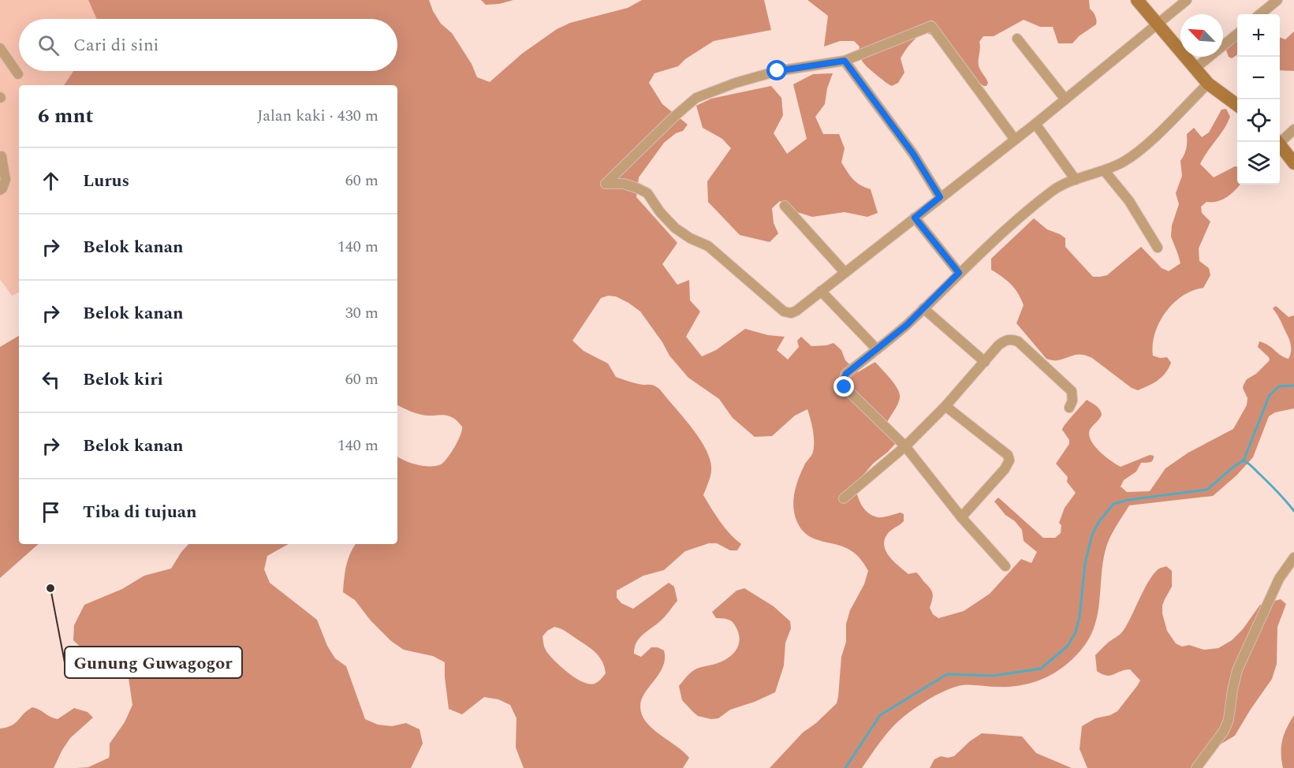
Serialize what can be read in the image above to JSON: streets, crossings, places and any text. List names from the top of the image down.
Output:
{
  "places": ["Gunung Guwagogor"],
  "north": "top left",
  "page": {
    "map_buttons": ["+", "−"],
    "search": "Cari di sini",
    "heading": ["6 mnt", "Jalan kaki · 430 m"],
    "list": [
      ["Lurus", "60 m"],
      ["Belok kanan", "140 m"],
      ["Belok kanan", "30 m"],
      ["Belok kiri", "60 m"],
      ["Belok kanan", "140 m"],
      "Tiba di tujuan"
    ]
  }
}
